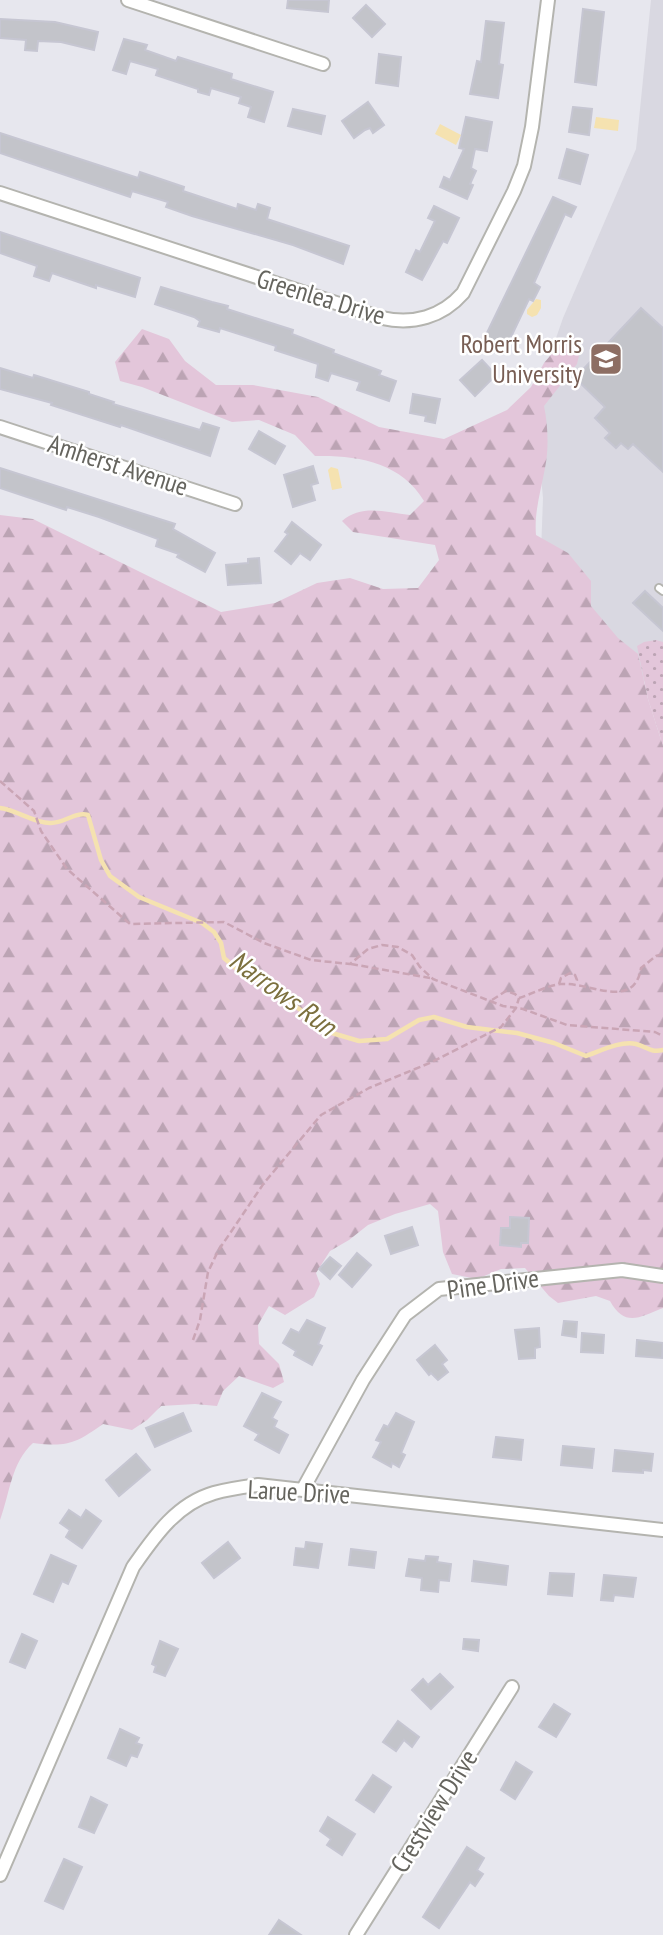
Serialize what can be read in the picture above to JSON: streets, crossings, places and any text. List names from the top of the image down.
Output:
{
  "streets": {
    "street": [
      "Greenlea Drive",
      "Amherst Avenue",
      "Pine Drive",
      "Larue Drive",
      "Crestview Drive"
    ]
  },
  "crossings": [
    ["Pine Drive", "Larue Drive"]
  ],
  "water": ["Narrows Run"],
  "places": {
    "school or university": ["Robert Morris University"]
  }
}
